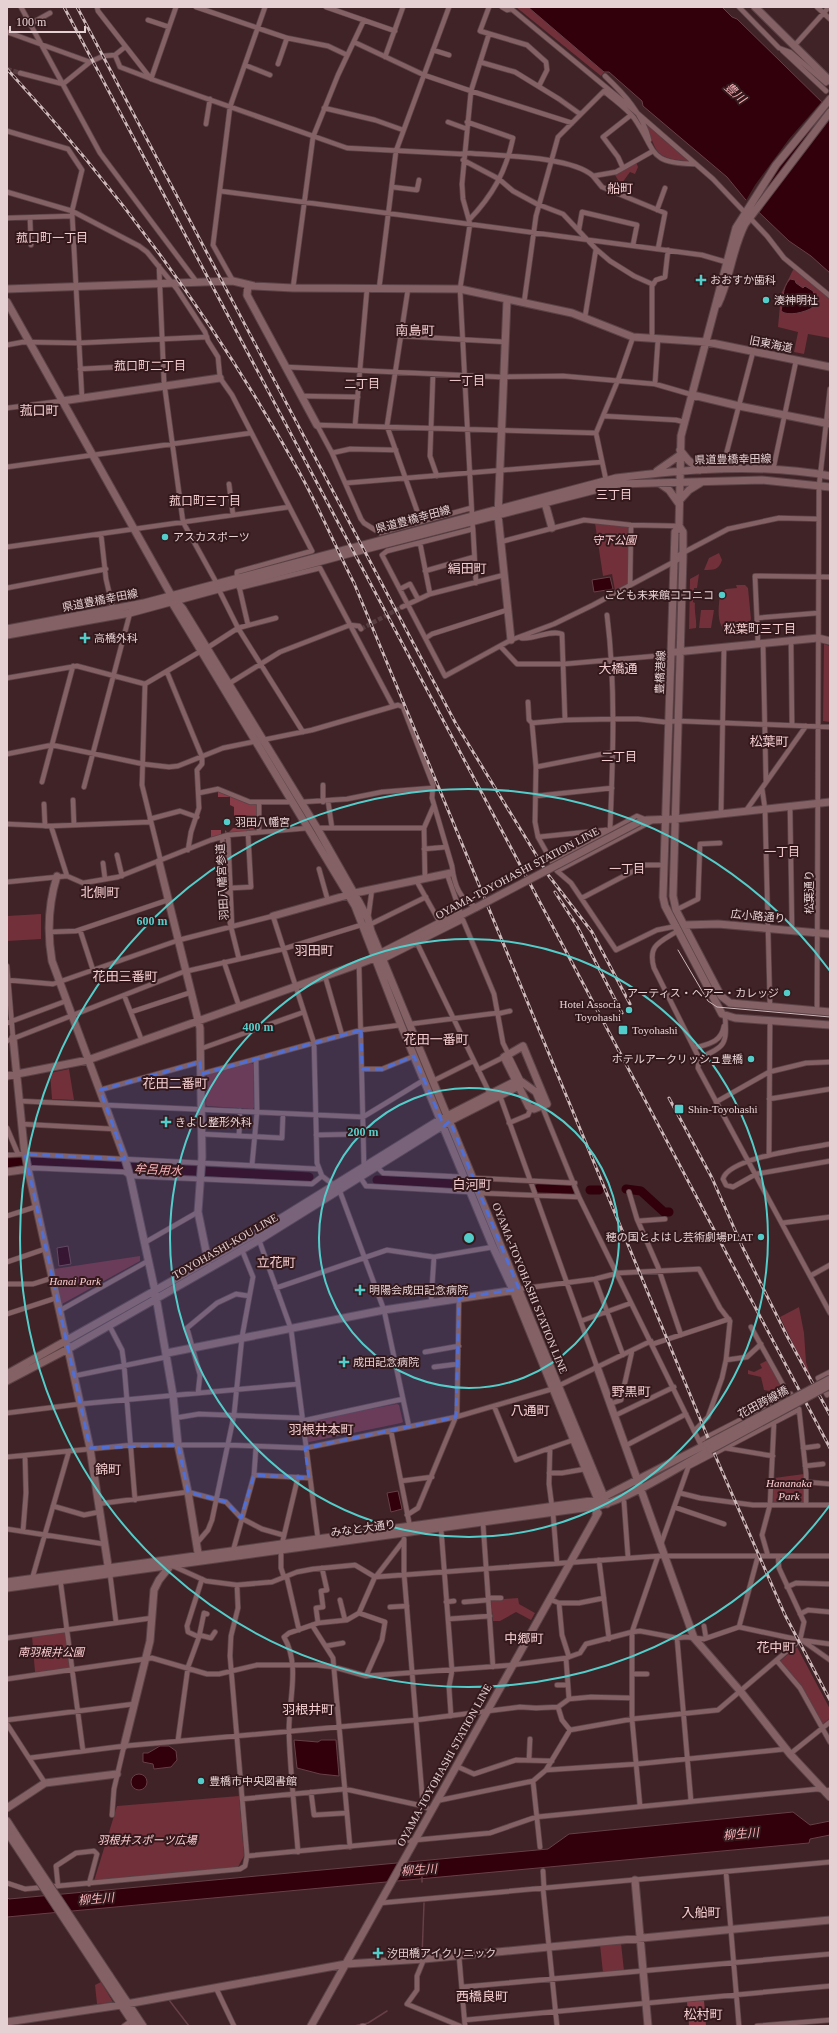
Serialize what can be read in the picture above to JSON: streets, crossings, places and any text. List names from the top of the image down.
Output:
{
  "streets": {
    "street": [
      "旧東海道",
      "県道豊橋幸田線",
      "豊橋港線",
      "OYAMA-TOYOHASHI STATION LINE",
      "羽田八幡宮参道",
      "松葉通り",
      "広小路通り",
      "TOYOHASHI-KOU LINE",
      "花田跨線橋",
      "みなと大通り"
    ]
  },
  "crossings": [
    ["旧東海道", "豊橋港線"],
    ["県道豊橋幸田線", "豊橋港線"],
    ["県道豊橋幸田線", "松葉通り"],
    ["豊橋港線", "OYAMA-TOYOHASHI STATION LINE"],
    ["OYAMA-TOYOHASHI STATION LINE", "松葉通り"],
    ["OYAMA-TOYOHASHI STATION LINE", "TOYOHASHI-KOU LINE"],
    ["OYAMA-TOYOHASHI STATION LINE", "みなと大通り"],
    ["松葉通り", "広小路通り"],
    ["花田跨線橋", "みなと大通り"]
  ],
  "districts": [
    "船町",
    "菰口町一丁目",
    "南島町",
    "菰口町二丁目",
    "一丁目",
    "二丁目",
    "菰口町",
    "三丁目",
    "菰口町三丁目",
    "絹田町",
    "松葉町三丁目",
    "大橋通",
    "松葉町",
    "二丁目",
    "一丁目",
    "一丁目",
    "北側町",
    "羽田町",
    "花田三番町",
    "花田一番町",
    "花田二番町",
    "白河町",
    "立花町",
    "野黒町",
    "八通町",
    "羽根井本町",
    "錦町",
    "中郷町",
    "花中町",
    "羽根井町",
    "入船町",
    "西橋良町",
    "松村町"
  ],
  "water": ["豊川", "牟呂用水", "柳生川"],
  "parks": [
    "守下公園",
    "Hanai Park",
    "Hananaka Park",
    "南羽根井公園",
    "羽根井スポーツ広場"
  ],
  "places": {
    "health": [
      "おおすか歯科",
      "高橋外科",
      "きよし整形外科",
      "明陽会成田記念病院",
      "成田記念病院",
      "汐田橋アイクリニック"
    ],
    "other": [
      "湊神明社",
      "アスカスポーツ",
      "こども未来館ココニコ",
      "羽田八幡宮",
      "アーティス・ヘアー・カレッジ",
      "Hotel Associa Toyohashi",
      "ホテルアークリッシュ豊橋",
      "穂の国とよはし芸術劇場PLAT",
      "豊橋市中央図書館"
    ],
    "transit": ["Toyohashi", "Shin-Toyohashi"]
  },
  "scale_bar": "100 m",
  "rings": ["600 m", "400 m", "200 m"]
}
